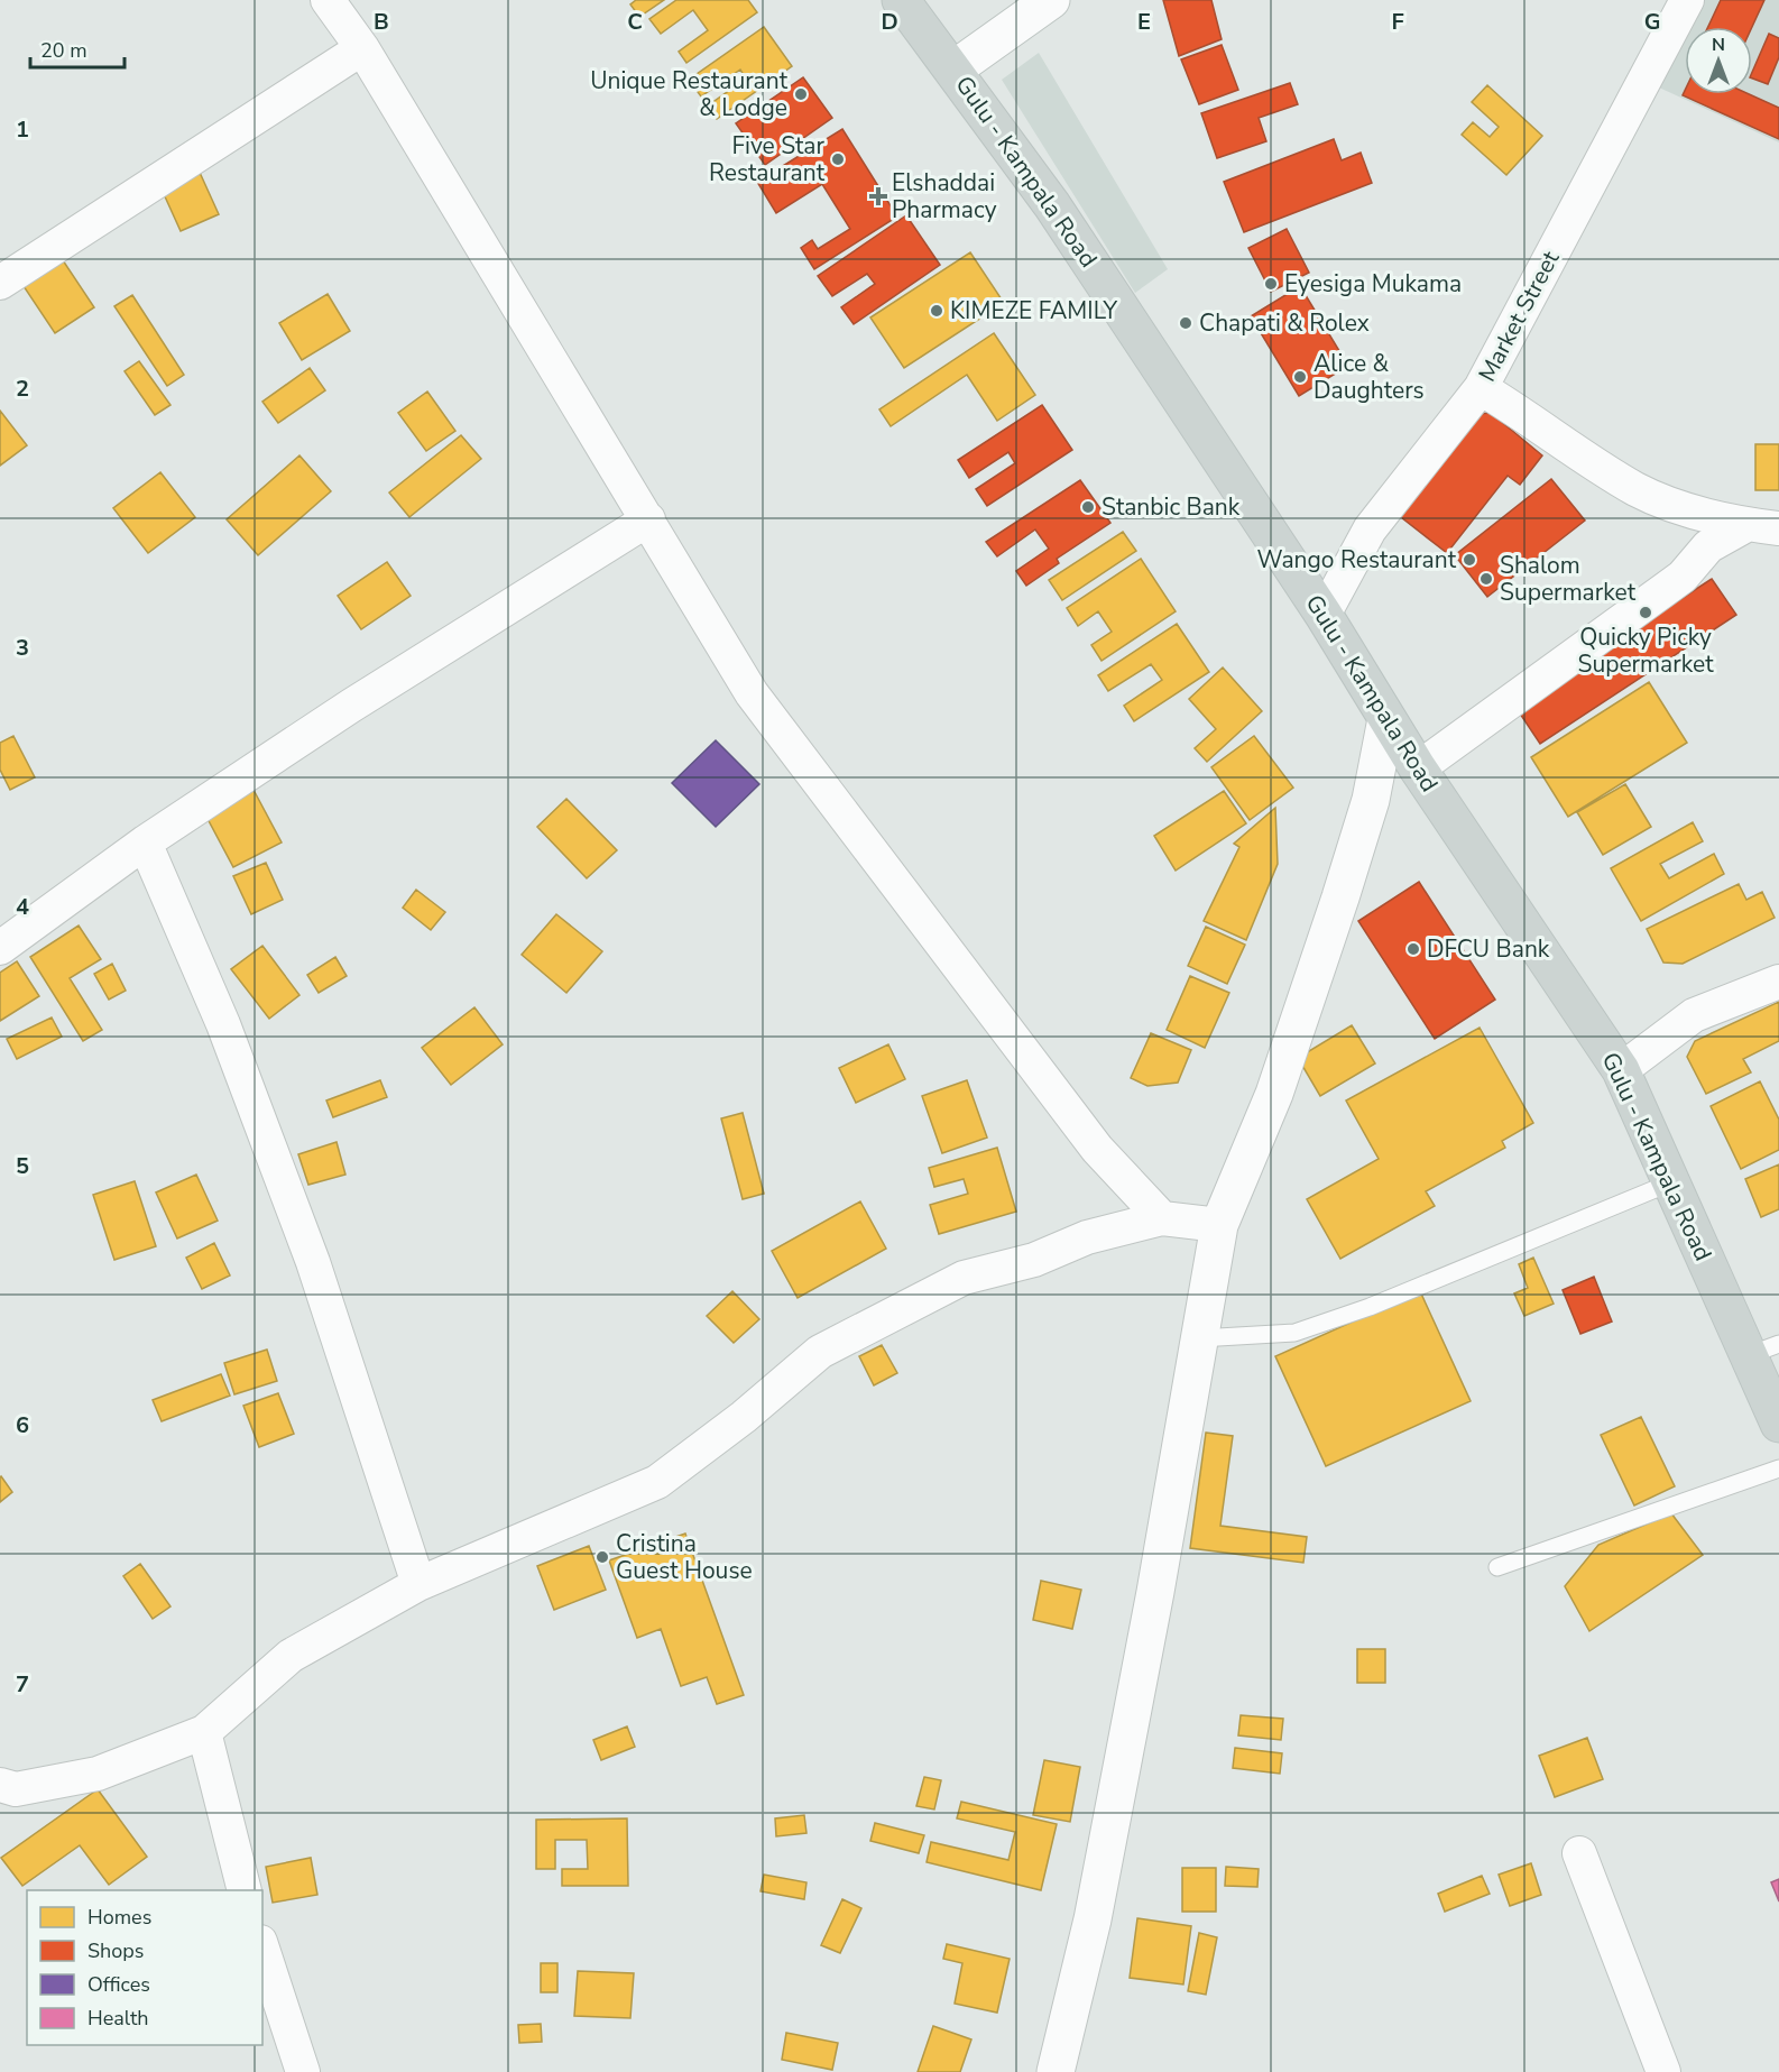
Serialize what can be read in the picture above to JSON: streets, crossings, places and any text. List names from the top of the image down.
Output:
{
  "streets": {
    "main road": ["Gulu - Kampala Road"],
    "street": ["Market Street"]
  },
  "crossings": [
    ["Gulu - Kampala Road", "Market Street"]
  ],
  "places": {
    "other": [
      "Unique Restaurant & Lodge",
      "Five Star Restaurant",
      "Eyesiga Mukama",
      "KIMEZE FAMILY",
      "Chapati & Rolex",
      "Alice & Daughters",
      "Stanbic Bank",
      "Wango Restaurant",
      "Shalom Supermarket",
      "Quicky Picky Supermarket",
      "DFCU Bank",
      "Cristina Guest House"
    ],
    "health": ["Elshaddai Pharmacy"]
  },
  "legend": [
    "Homes",
    "Shops",
    "Offices",
    "Health"
  ],
  "scale_bar": "20 m",
  "north": "top",
  "grid": {
    "columns": [
      "B",
      "C",
      "D",
      "E",
      "F",
      "G"
    ],
    "rows": [
      "1",
      "2",
      "3",
      "4",
      "5",
      "6",
      "7"
    ]
  }
}
